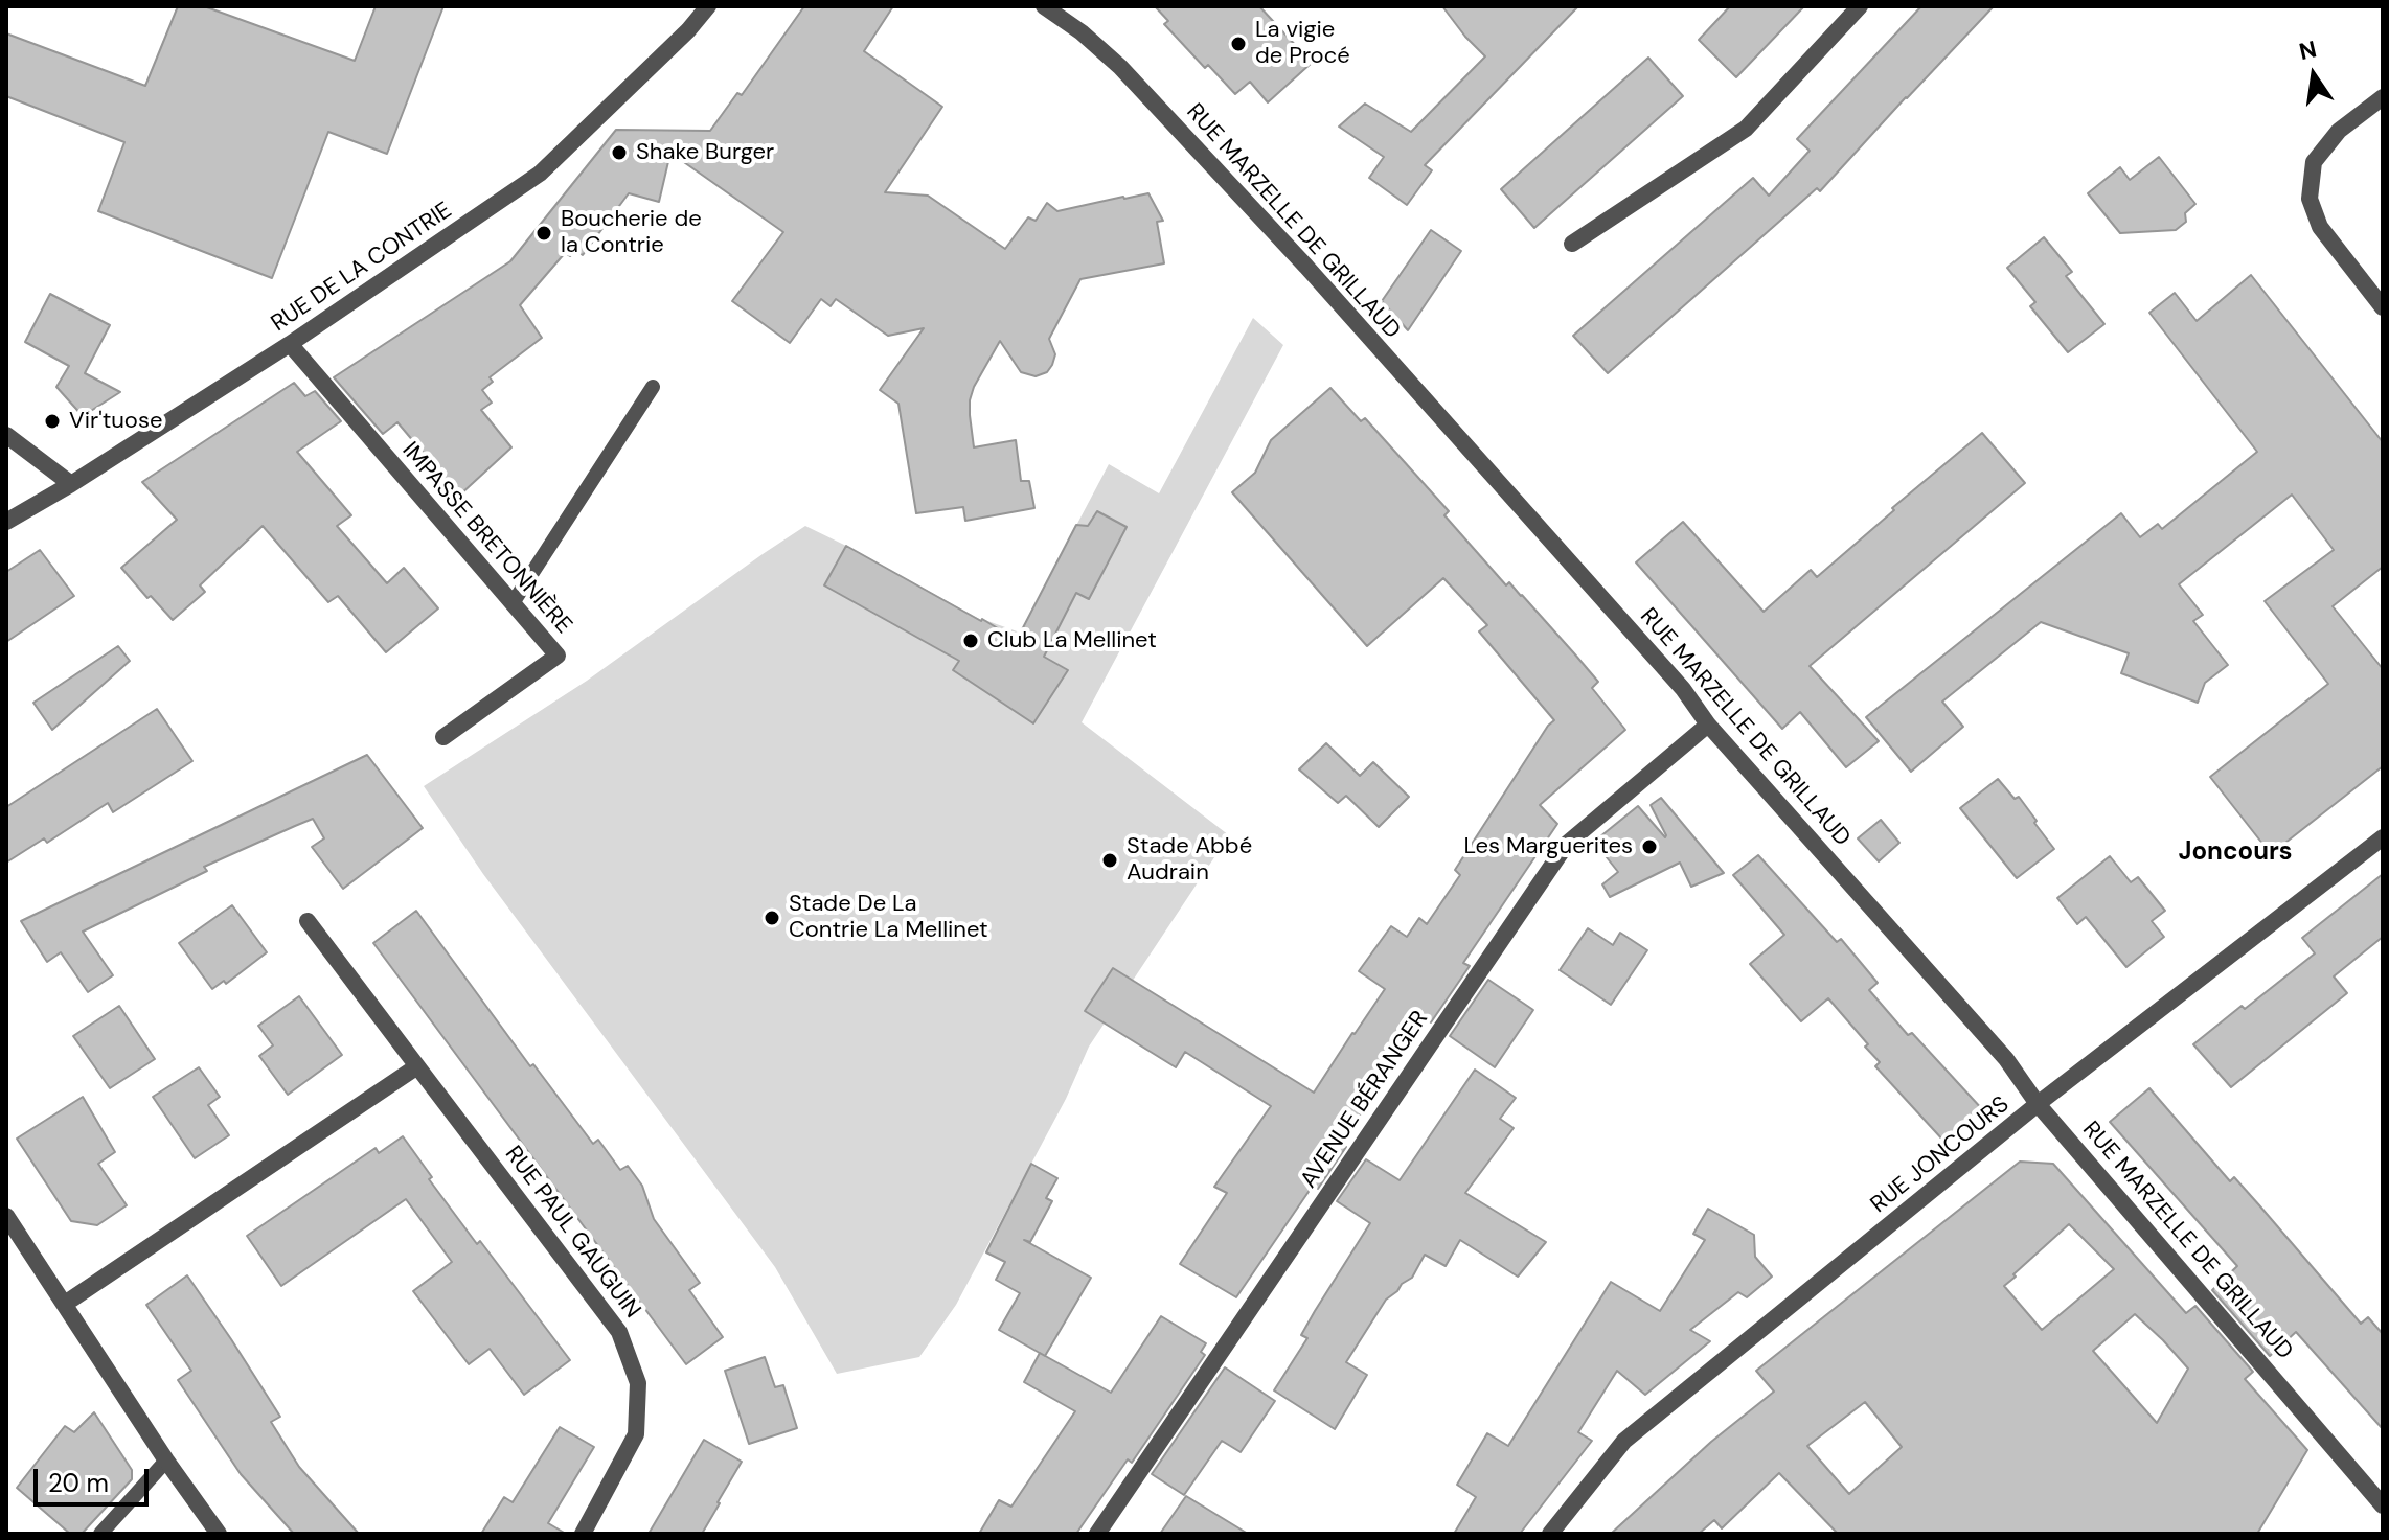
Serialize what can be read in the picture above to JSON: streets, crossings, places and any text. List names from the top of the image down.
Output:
{
  "streets": {
    "street": [
      "RUE MARZELLE DE GRILLAUD",
      "RUE DE LA CONTRIE",
      "IMPASSE BRETONNIÈRE",
      "AVENUE BÉRANGER",
      "RUE JONCOURS",
      "RUE PAUL GAUGUIN"
    ]
  },
  "crossings": [
    ["RUE MARZELLE DE GRILLAUD", "AVENUE BÉRANGER"],
    ["RUE MARZELLE DE GRILLAUD", "RUE JONCOURS"],
    ["RUE DE LA CONTRIE", "IMPASSE BRETONNIÈRE"]
  ],
  "districts": ["Joncours"],
  "places": [
    "La vigie de Procé",
    "Shake Burger",
    "Boucherie de la Contrie",
    "Vir'tuose",
    "Club La Mellinet",
    "Les Marguerites",
    "Stade Abbé Audrain",
    "Stade De La Contrie La Mellinet"
  ],
  "scale_bar": "20 m",
  "north": "top"
}
